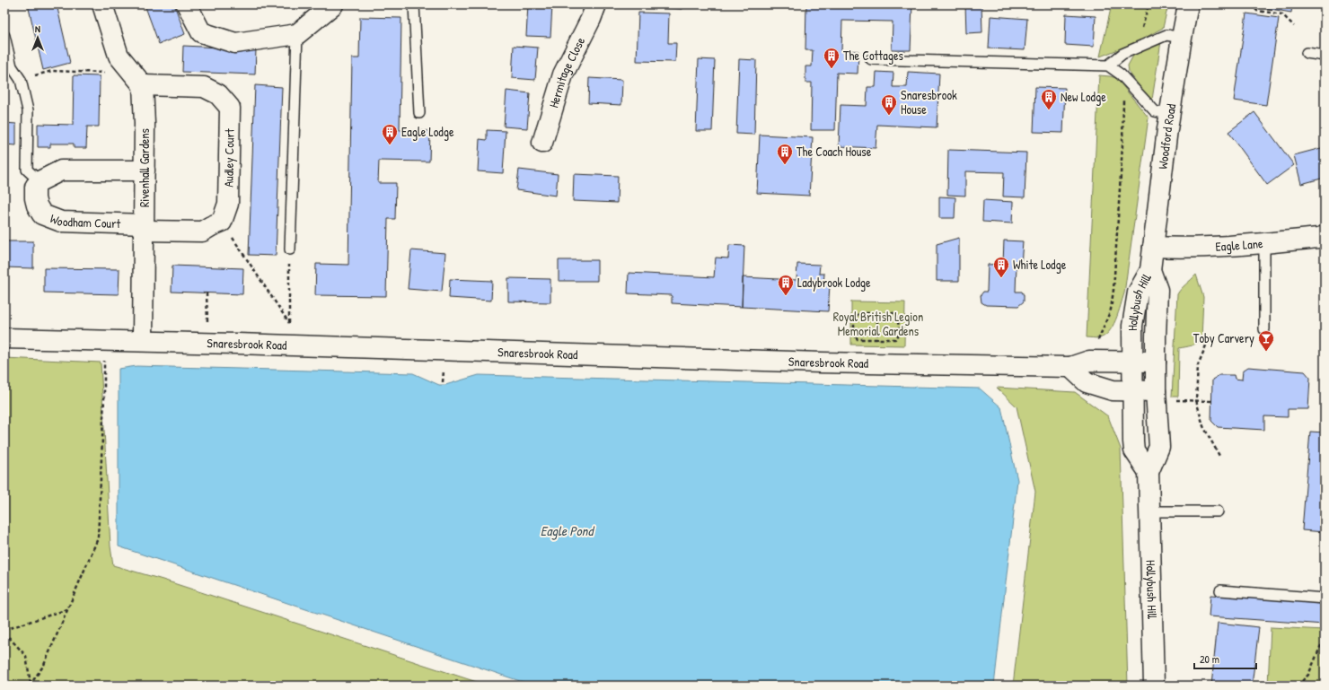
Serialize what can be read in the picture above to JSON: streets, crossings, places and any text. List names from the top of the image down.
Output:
{
  "streets": {
    "street": [
      "Hermitage Close",
      "Woodford Road",
      "Audley Court",
      "Rivenhall Gardens",
      "Woodham Court",
      "Eagle Lane",
      "Hollybush Hill",
      "Snaresbrook Road"
    ]
  },
  "crossings": [
    ["Woodford Road", "Eagle Lane"],
    ["Woodford Road", "Hollybush Hill"],
    ["Audley Court", "Rivenhall Gardens"],
    ["Rivenhall Gardens", "Woodham Court"],
    ["Rivenhall Gardens", "Snaresbrook Road"],
    ["Hollybush Hill", "Snaresbrook Road"]
  ],
  "water": ["Eagle Pond"],
  "parks": ["Royal British Legion Memorial Gardens"],
  "places": {
    "building": [
      "The Cottages",
      "New Lodge",
      "Snaresbrook House",
      "Eagle Lodge",
      "The Coach House",
      "White Lodge",
      "Ladybrook Lodge"
    ],
    "bar": ["Toby Carvery"]
  },
  "scale_bar": "20 m",
  "north": "top"
}
